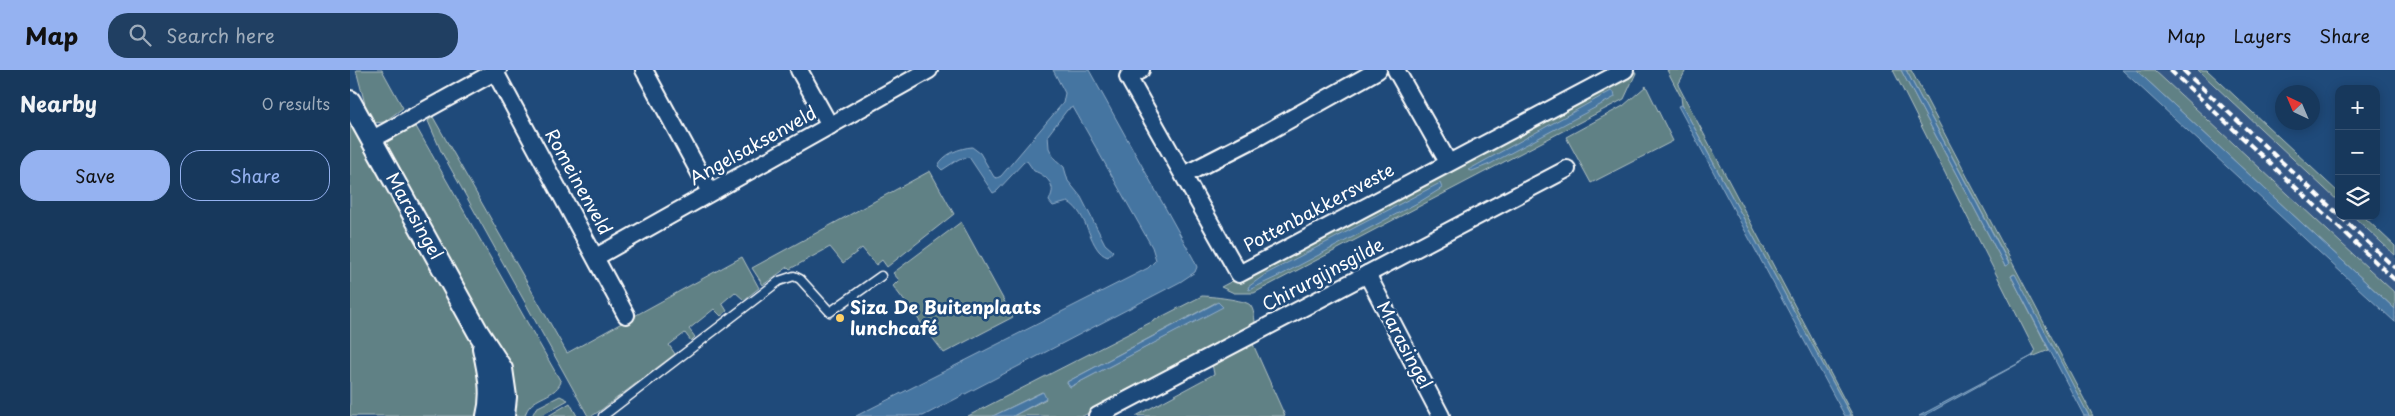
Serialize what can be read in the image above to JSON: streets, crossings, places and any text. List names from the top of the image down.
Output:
{
  "streets": {
    "street": [
      "Angelsaksenveld",
      "Romeinenveld",
      "Pottenbakkersveste",
      "Marasingel",
      "Chirurgijnsgilde"
    ]
  },
  "crossings": [
    ["Angelsaksenveld", "Romeinenveld"],
    ["Marasingel", "Chirurgijnsgilde"]
  ],
  "places": ["Siza De Buitenplaats lunchcafé"],
  "north": "top left",
  "page": {
    "header": "Map",
    "search": "Search here",
    "nav": ["Map", "Layers", "Share"],
    "heading": ["Nearby", "0 results"],
    "map_buttons": ["+", "−"],
    "buttons": ["Save", "Share"]
  }
}
